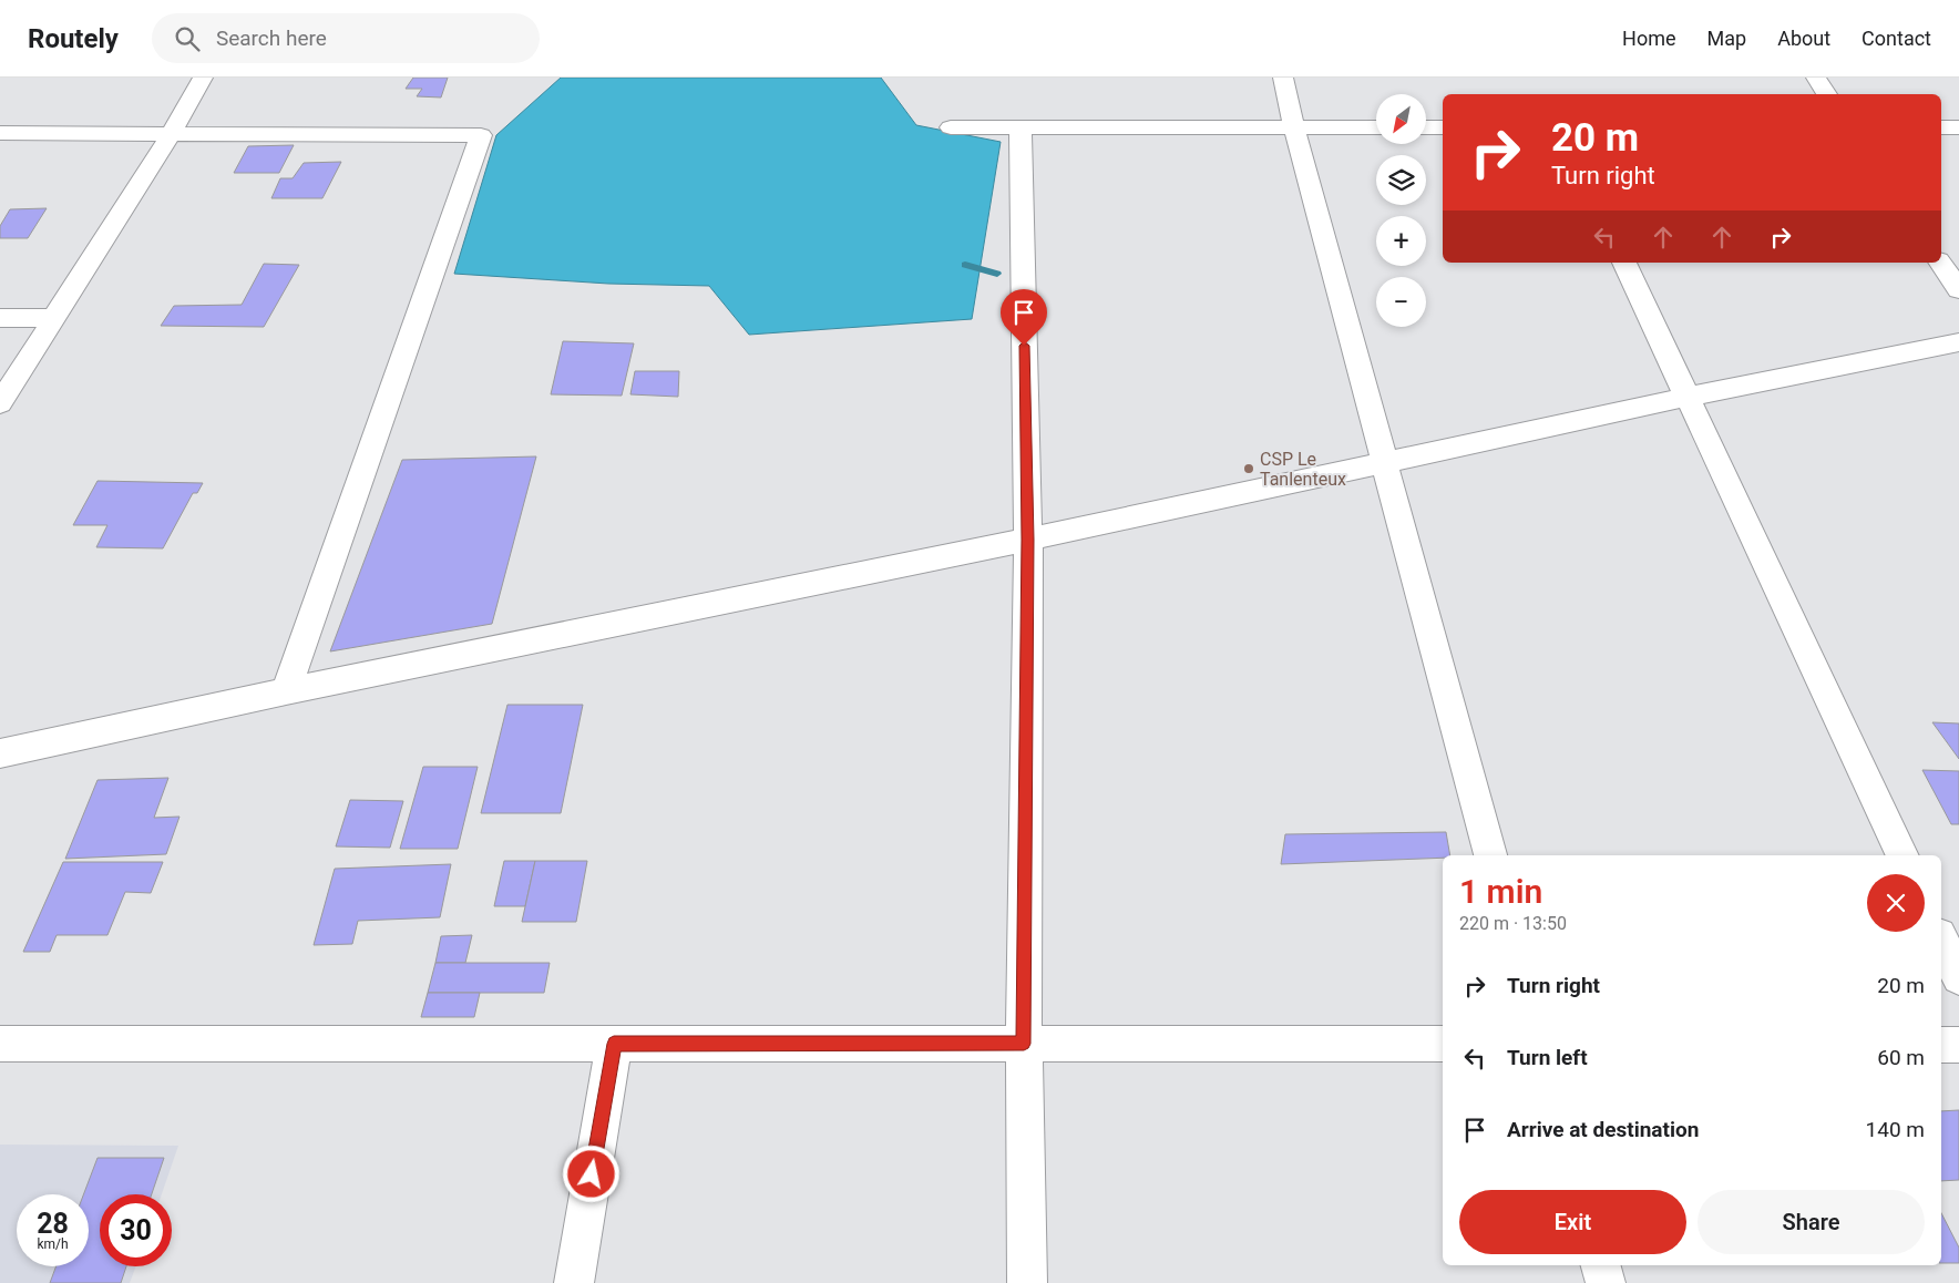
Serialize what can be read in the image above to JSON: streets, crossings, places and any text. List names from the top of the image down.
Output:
{
  "places": ["CSP Le Tanlenteux"],
  "north": "bottom left",
  "page": {
    "header": "Routely",
    "search": "Search here",
    "nav": [
      "Home",
      "Map",
      "About",
      "Contact"
    ],
    "map_buttons": ["+", "−"],
    "turn": ["20 m", "Turn right"],
    "heading": ["1 min", "220 m · 13:50"],
    "list": [
      {
        "name": "Turn right",
        "value": "20 m"
      },
      {
        "name": "Turn left",
        "value": "60 m"
      },
      {
        "name": "Arrive at destination",
        "value": "140 m"
      }
    ],
    "buttons": ["Exit", "Share"],
    "speed": "28 km/h",
    "limit": "30"
  }
}
